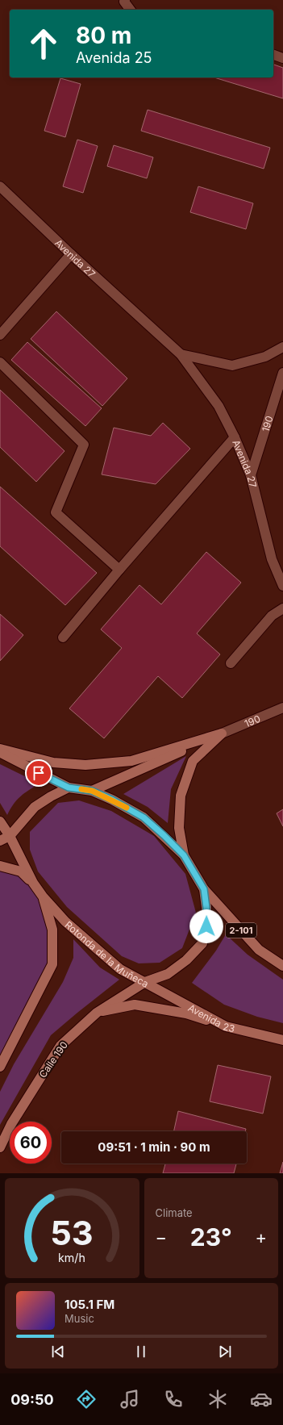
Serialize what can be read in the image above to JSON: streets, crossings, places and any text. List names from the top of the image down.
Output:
{
  "streets": {
    "main road": [
      "2-101",
      "Rotonda de la Muñeca",
      "Avenida 23",
      "Calle 190"
    ],
    "street": ["Avenida 27", "190"]
  },
  "crossings": [
    ["Avenida 27", "190"],
    ["2-101", "Rotonda de la Muñeca"],
    ["Rotonda de la Muñeca", "Avenida 23"],
    ["Rotonda de la Muñeca", "Calle 190"],
    ["Avenida 23", "Calle 190"]
  ],
  "page": {
    "turn": ["80 m", "Avenida 25"],
    "limit": "60",
    "trip": "09:51 · 1 min · 90 m",
    "tile": "Climate",
    "heat": ["−", "23°", "+"],
    "song": ["105.1 FM", "Music"],
    "tabs": "09:50",
    "gauge": ["53", "km/h"]
  }
}
